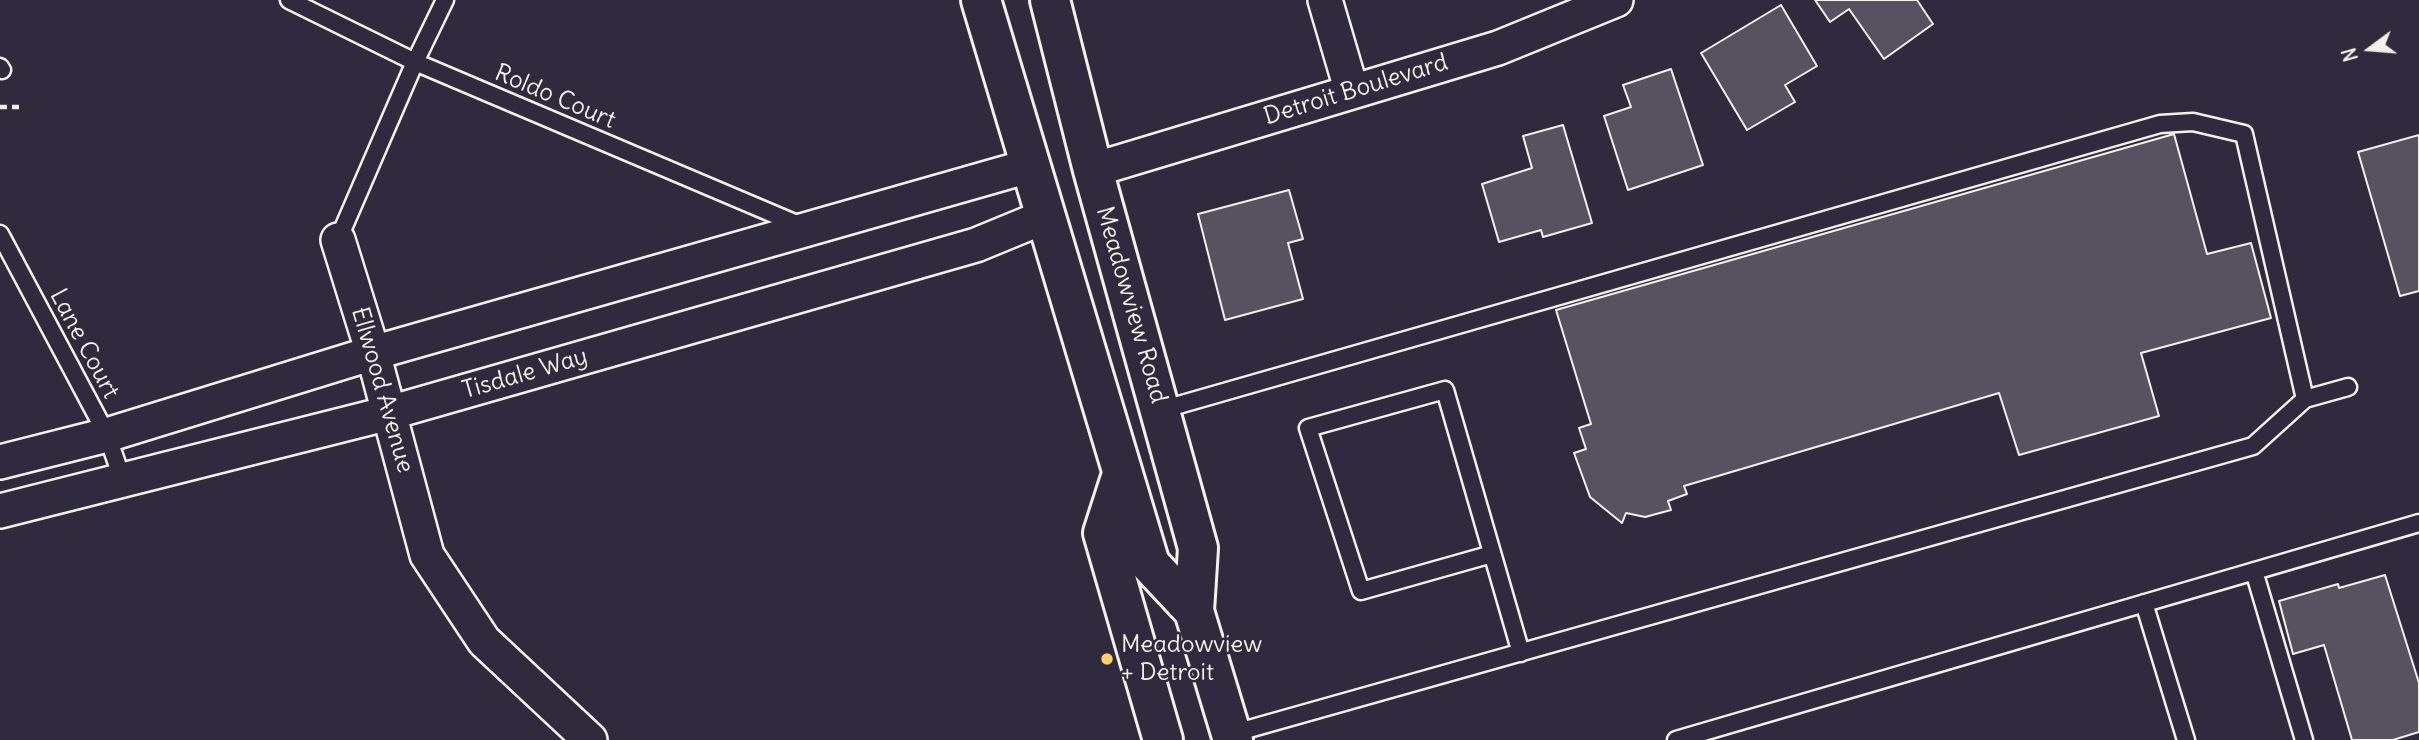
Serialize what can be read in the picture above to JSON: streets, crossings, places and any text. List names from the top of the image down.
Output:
{
  "streets": {
    "main road": ["Meadowview Road"],
    "street": ["Detroit Boulevard", "Tisdale Way", "Ellwood Avenue"],
    "lane": ["Roldo Court", "Lane Court"]
  },
  "crossings": [
    ["Detroit Boulevard", "Meadowview Road"],
    ["Roldo Court", "Ellwood Avenue"],
    ["Meadowview Road", "Tisdale Way"],
    ["Lane Court", "Tisdale Way"],
    ["Tisdale Way", "Ellwood Avenue"]
  ],
  "places": ["Meadowview + Detroit"],
  "north": "left"
}
